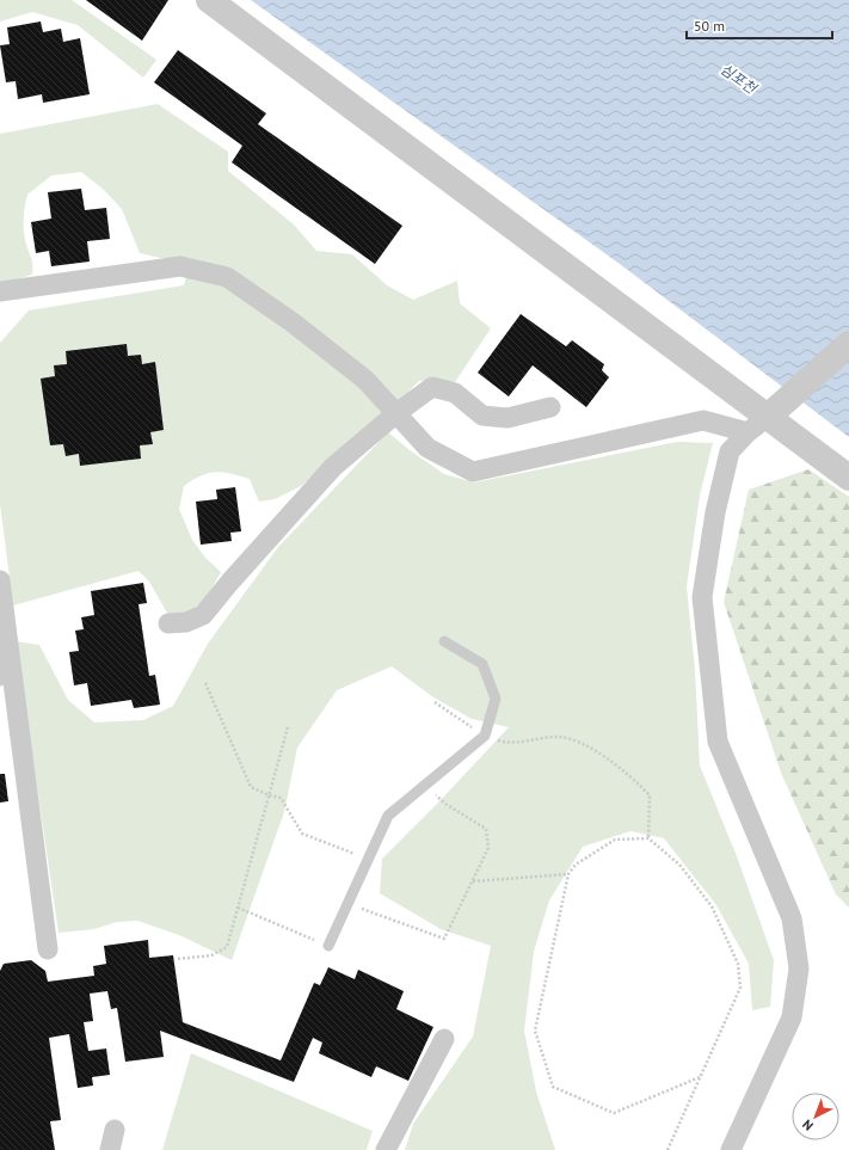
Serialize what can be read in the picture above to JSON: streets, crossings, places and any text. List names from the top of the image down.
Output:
{
  "water": ["심포천"],
  "scale_bar": "50 m",
  "north": "bottom left"
}
